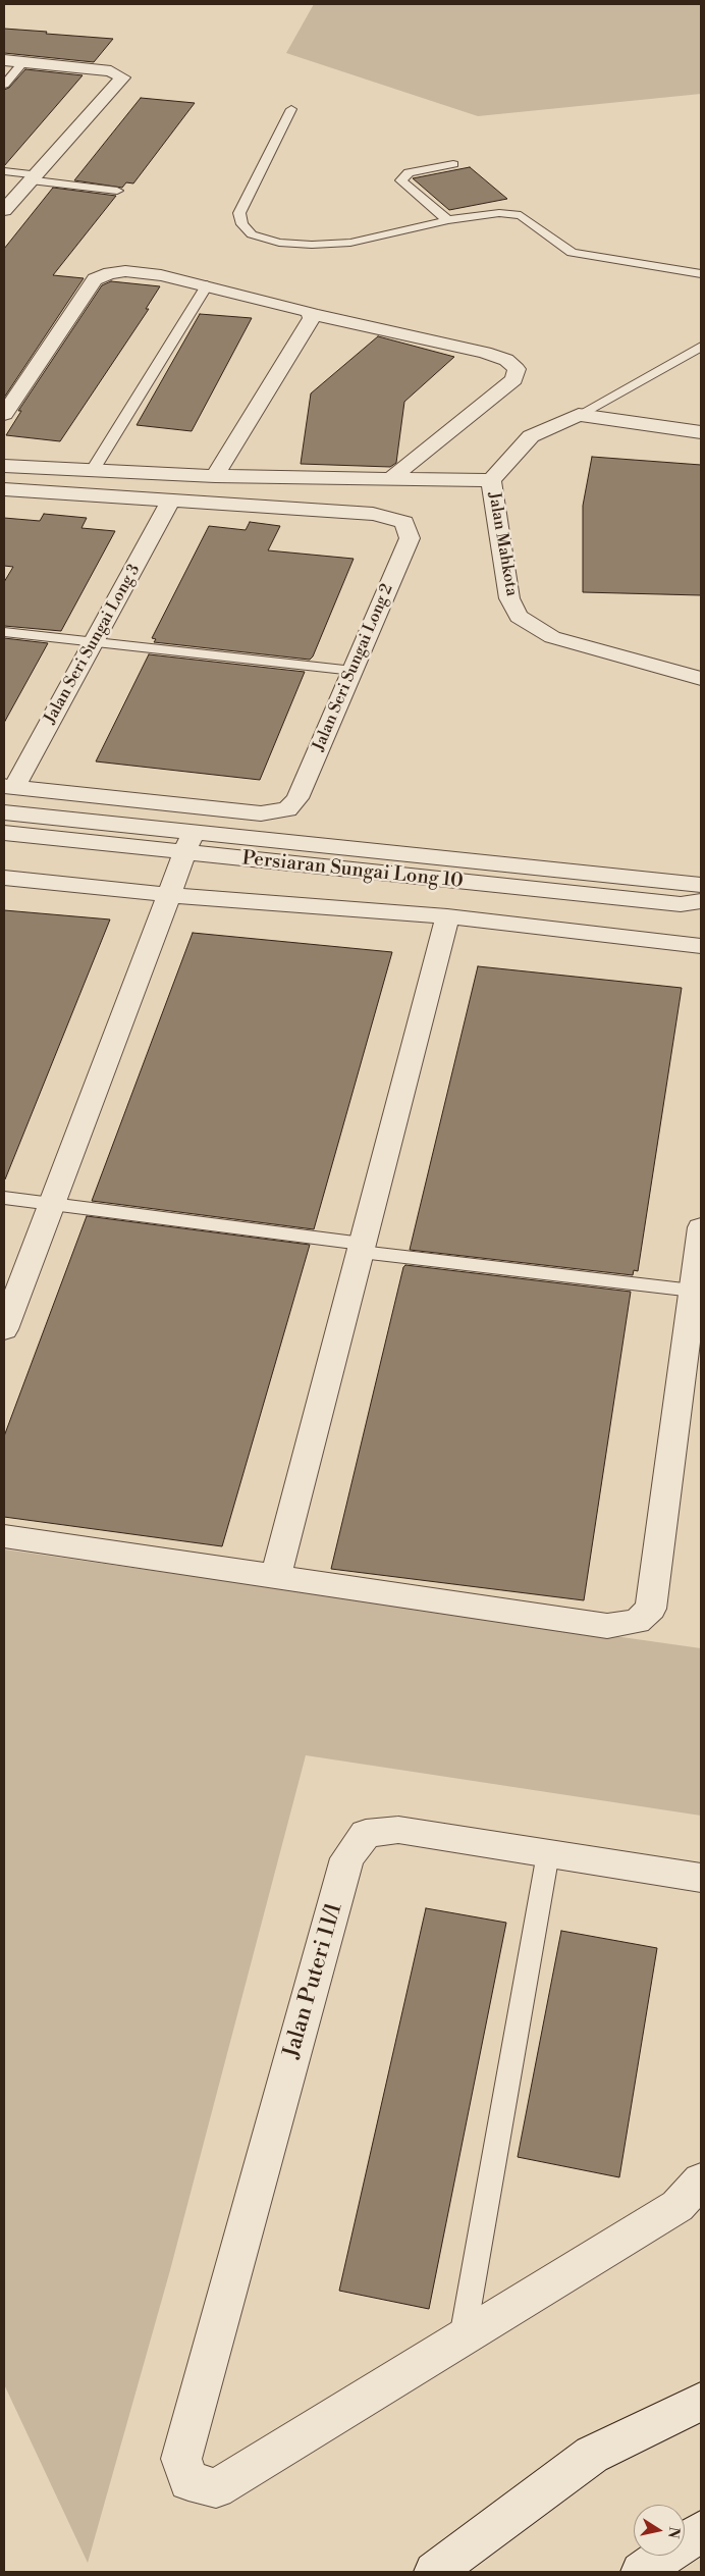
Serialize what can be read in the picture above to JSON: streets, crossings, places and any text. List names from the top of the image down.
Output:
{
  "streets": {
    "street": [
      "Jalan Mahkota",
      "Jalan Seri Sungai Long 3",
      "Jalan Seri Sungai Long 2",
      "Persiaran Sungai Long 10",
      "Jalan Puteri 11/1"
    ]
  },
  "crossings": [
    ["Jalan Seri Sungai Long 3", "Jalan Seri Sungai Long 2"]
  ],
  "north": "right"
}
